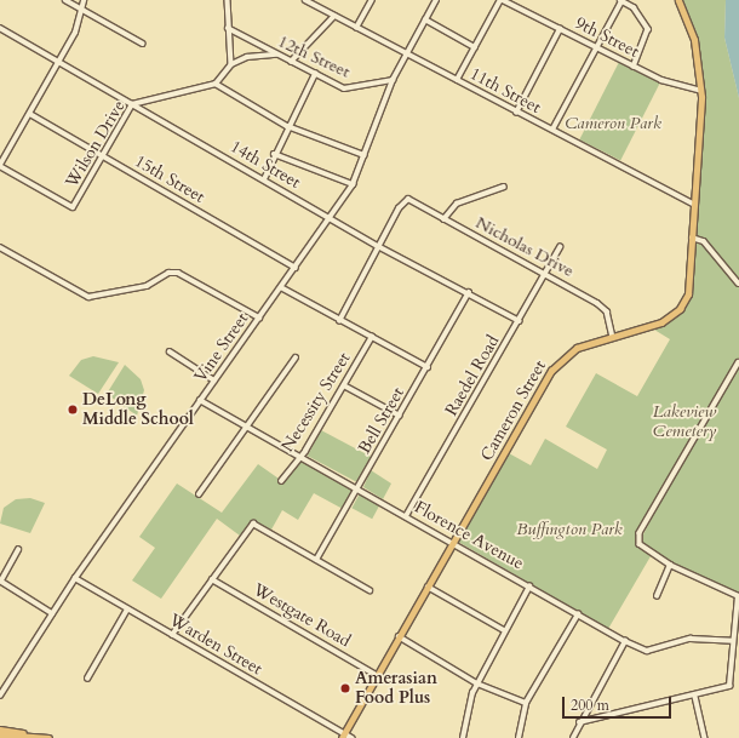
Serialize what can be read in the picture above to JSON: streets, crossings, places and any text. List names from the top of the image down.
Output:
{
  "streets": {
    "main road": ["Cameron Street"],
    "street": [
      "9th Street",
      "12th Street",
      "11th Street",
      "Wilson Drive",
      "14th Street",
      "15th Street",
      "Nicholas Drive",
      "Vine Street",
      "Raedel Road",
      "Necessity Street",
      "Bell Street",
      "Florence Avenue",
      "Westgate Road",
      "Warden Street"
    ]
  },
  "crossings": [
    ["9th Street", "Cameron Street"],
    ["12th Street", "Vine Street"],
    ["11th Street", "Vine Street"],
    ["11th Street", "Cameron Street"],
    ["Wilson Drive", "14th Street"],
    ["Wilson Drive", "15th Street"],
    ["14th Street", "Nicholas Drive"],
    ["14th Street", "Vine Street"],
    ["14th Street", "Raedel Road"],
    ["14th Street", "Bell Street"],
    ["15th Street", "Vine Street"],
    ["Nicholas Drive", "Raedel Road"],
    ["Nicholas Drive", "Cameron Street"],
    ["Vine Street", "Florence Avenue"],
    ["Vine Street", "Warden Street"],
    ["Raedel Road", "Florence Avenue"],
    ["Necessity Street", "Florence Avenue"],
    ["Cameron Street", "Florence Avenue"],
    ["Cameron Street", "Westgate Road"],
    ["Cameron Street", "Warden Street"],
    ["Bell Street", "Florence Avenue"]
  ],
  "parks": ["Cameron Park", "Lakeview Cemetery", "Buffington Park"],
  "places": ["DeLong Middle School", "Amerasian Food Plus"],
  "scale_bar": "200 m"
}
